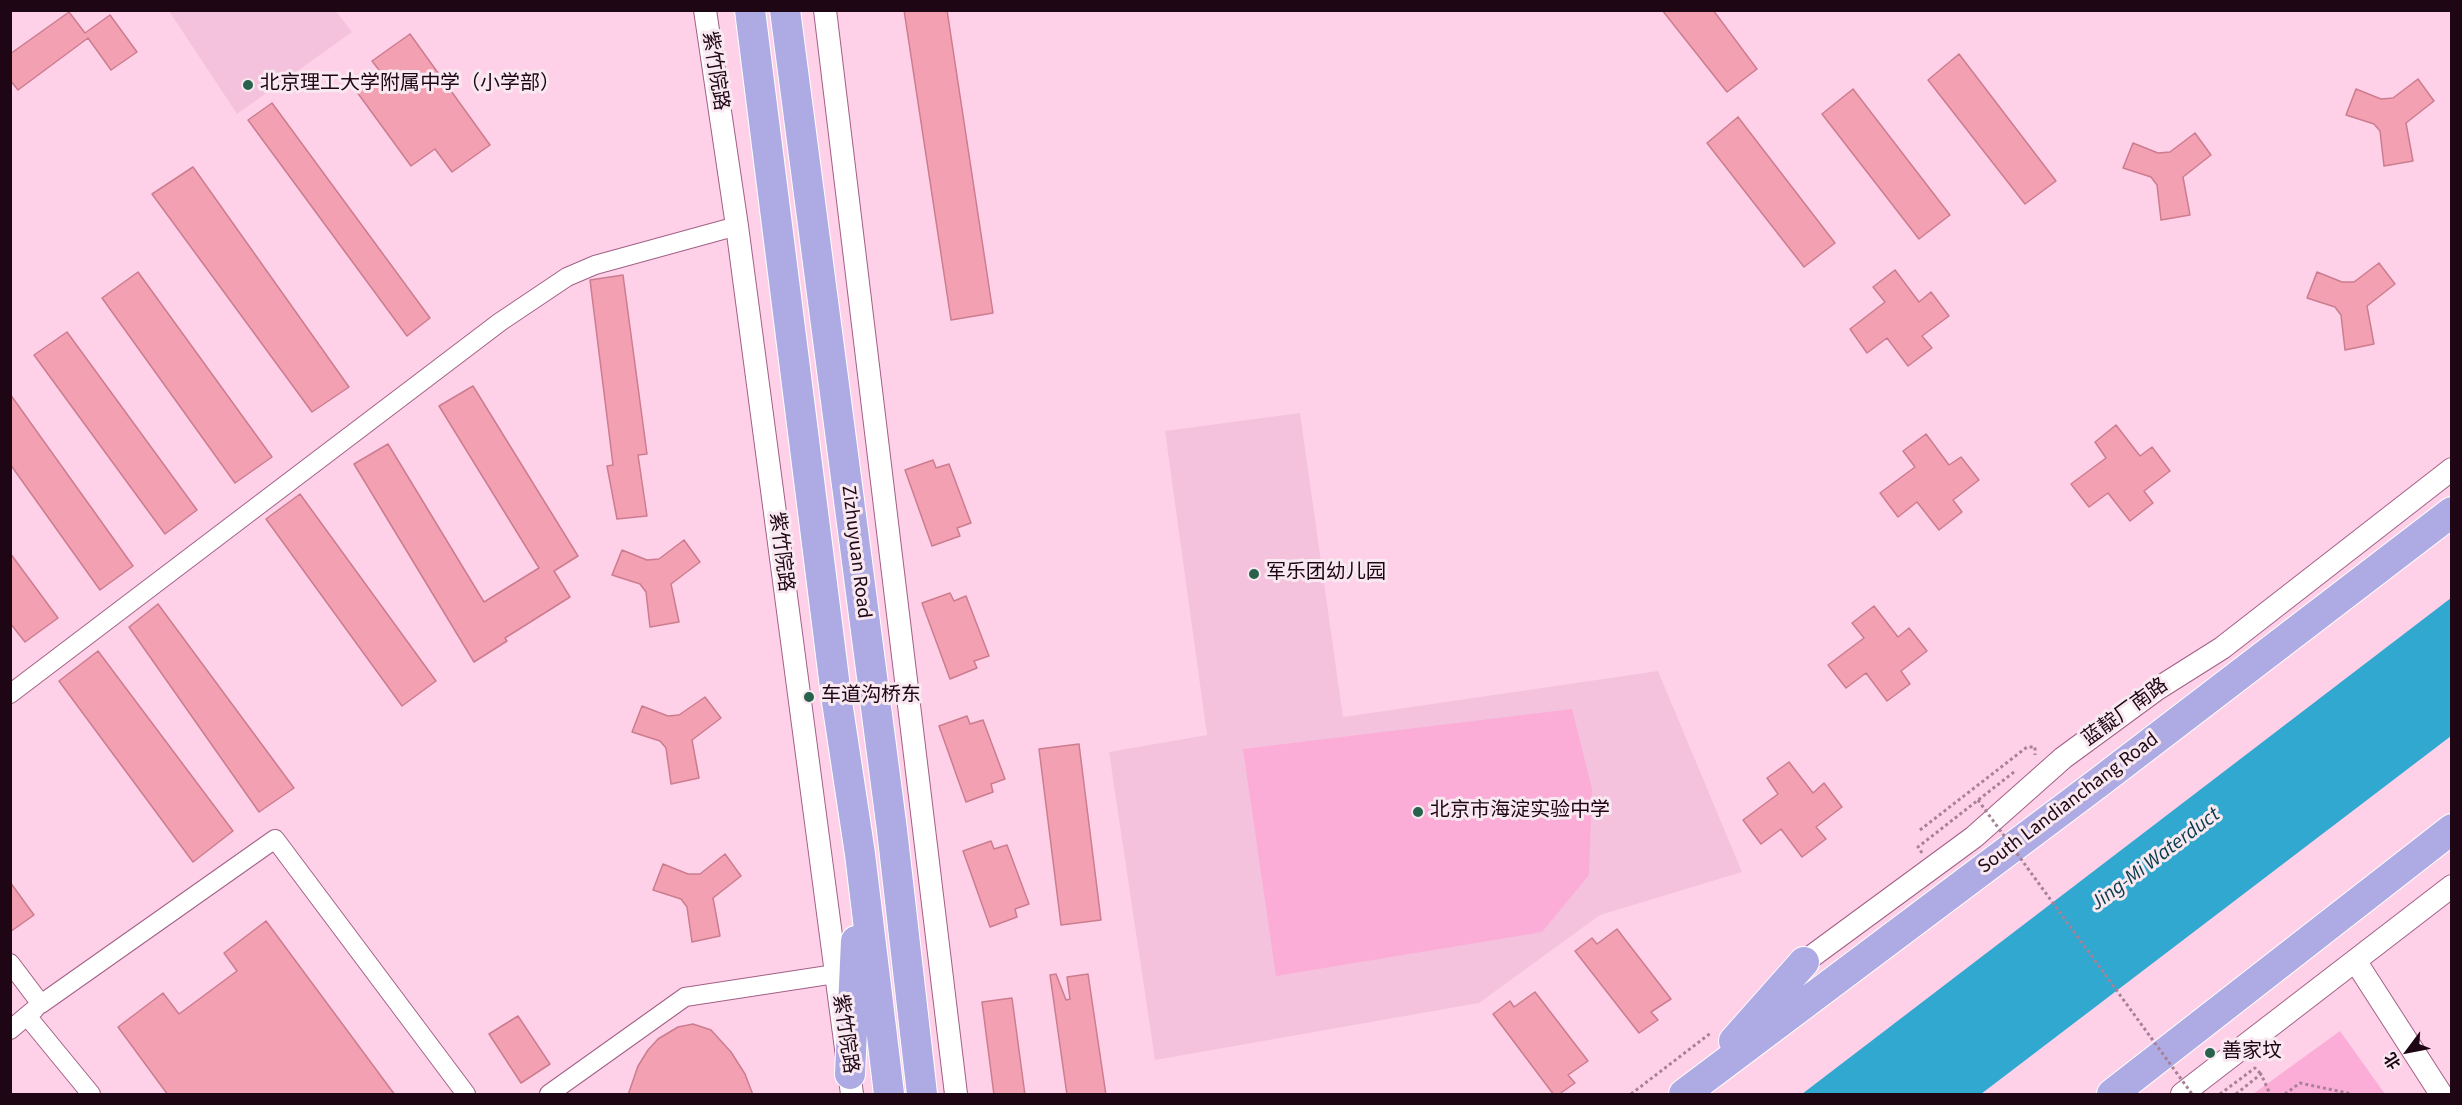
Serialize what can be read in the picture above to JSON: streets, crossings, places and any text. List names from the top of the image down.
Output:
{
  "streets": {
    "highway": ["Zizhuyuan Road", "South Landianchang Road"],
    "street": ["紫竹院路", "蓝靛厂南路"]
  },
  "water": ["Jing-Mi Waterduct"],
  "places": [
    "北京理工大学附属中学（小学部）",
    "军乐团幼儿园",
    "车道沟桥东",
    "北京市海淀实验中学",
    "善家坟"
  ],
  "north": "bottom left"
}
